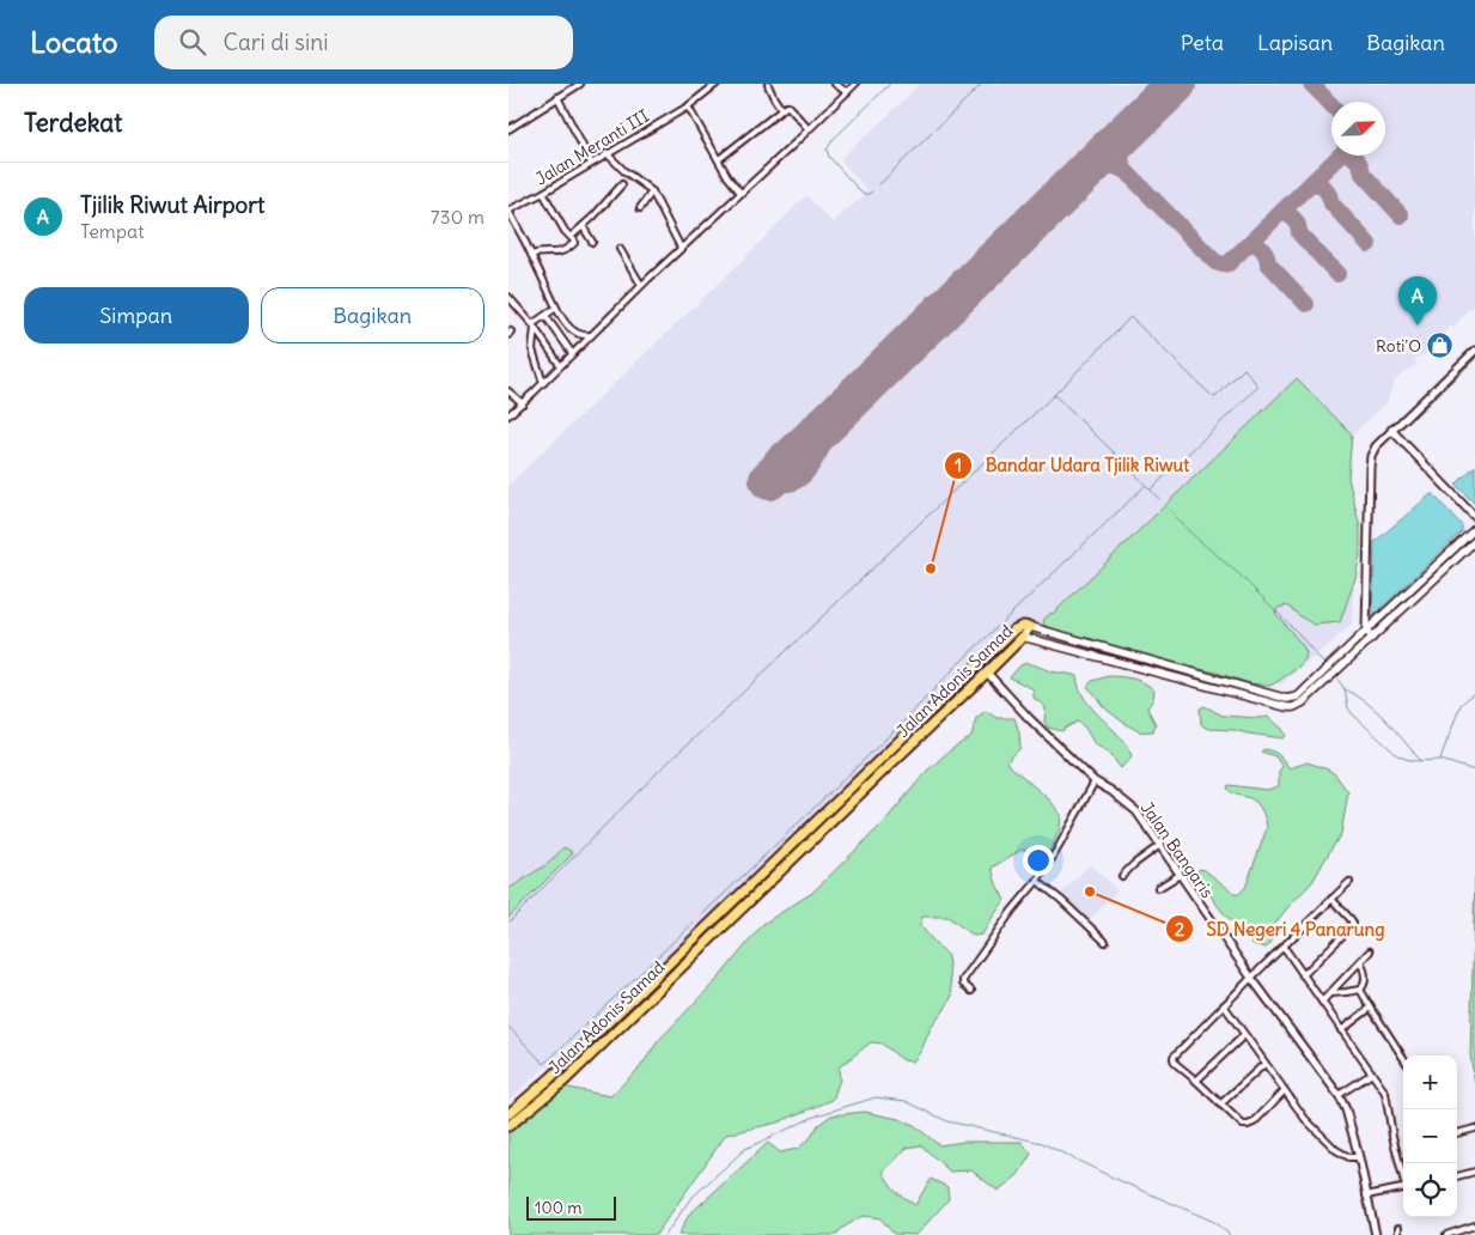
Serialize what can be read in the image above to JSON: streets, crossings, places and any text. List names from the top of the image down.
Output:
{
  "streets": {
    "highway": ["Jalan Adonis Samad"],
    "street": ["Jalan Meranti III", "Jalan Bangaris"]
  },
  "crossings": [
    ["Jalan Adonis Samad", "Jalan Bangaris"]
  ],
  "places": {
    "shop": ["Roti'O"],
    "other": ["Bandar Udara Tjilik Riwut", "SD Negeri 4 Panarung"]
  },
  "scale_bar": "100 m",
  "north": "top right",
  "page": {
    "header": "Locato",
    "search": "Cari di sini",
    "nav": ["Peta", "Lapisan", "Bagikan"],
    "heading": "Terdekat",
    "list": [
      {
        "mark": "A",
        "name": "Tjilik Riwut Airport",
        "note": "Tempat",
        "value": "730 m"
      }
    ],
    "buttons": ["Simpan", "Bagikan"],
    "pins": "A",
    "map_buttons": ["+", "−"],
    "scale": "100 m"
  }
}
